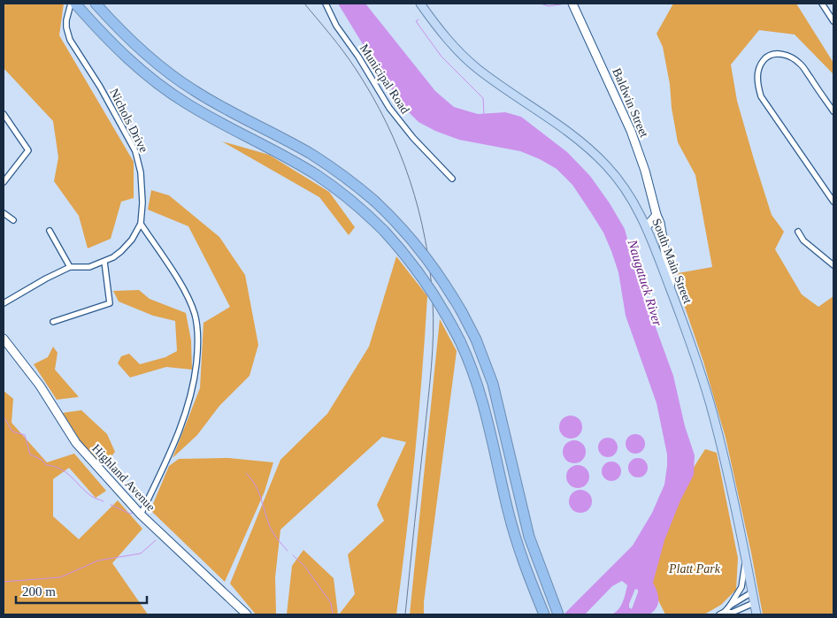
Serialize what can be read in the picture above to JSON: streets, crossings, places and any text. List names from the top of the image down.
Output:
{
  "streets": {
    "main road": ["Baldwin Street", "South Main Street", "Highland Avenue"],
    "street": ["Municipal Road", "Nichols Drive"]
  },
  "crossings": [
    ["Baldwin Street", "South Main Street"]
  ],
  "water": ["Naugatuck River"],
  "parks": ["Platt Park"],
  "scale_bar": "200 m"
}
